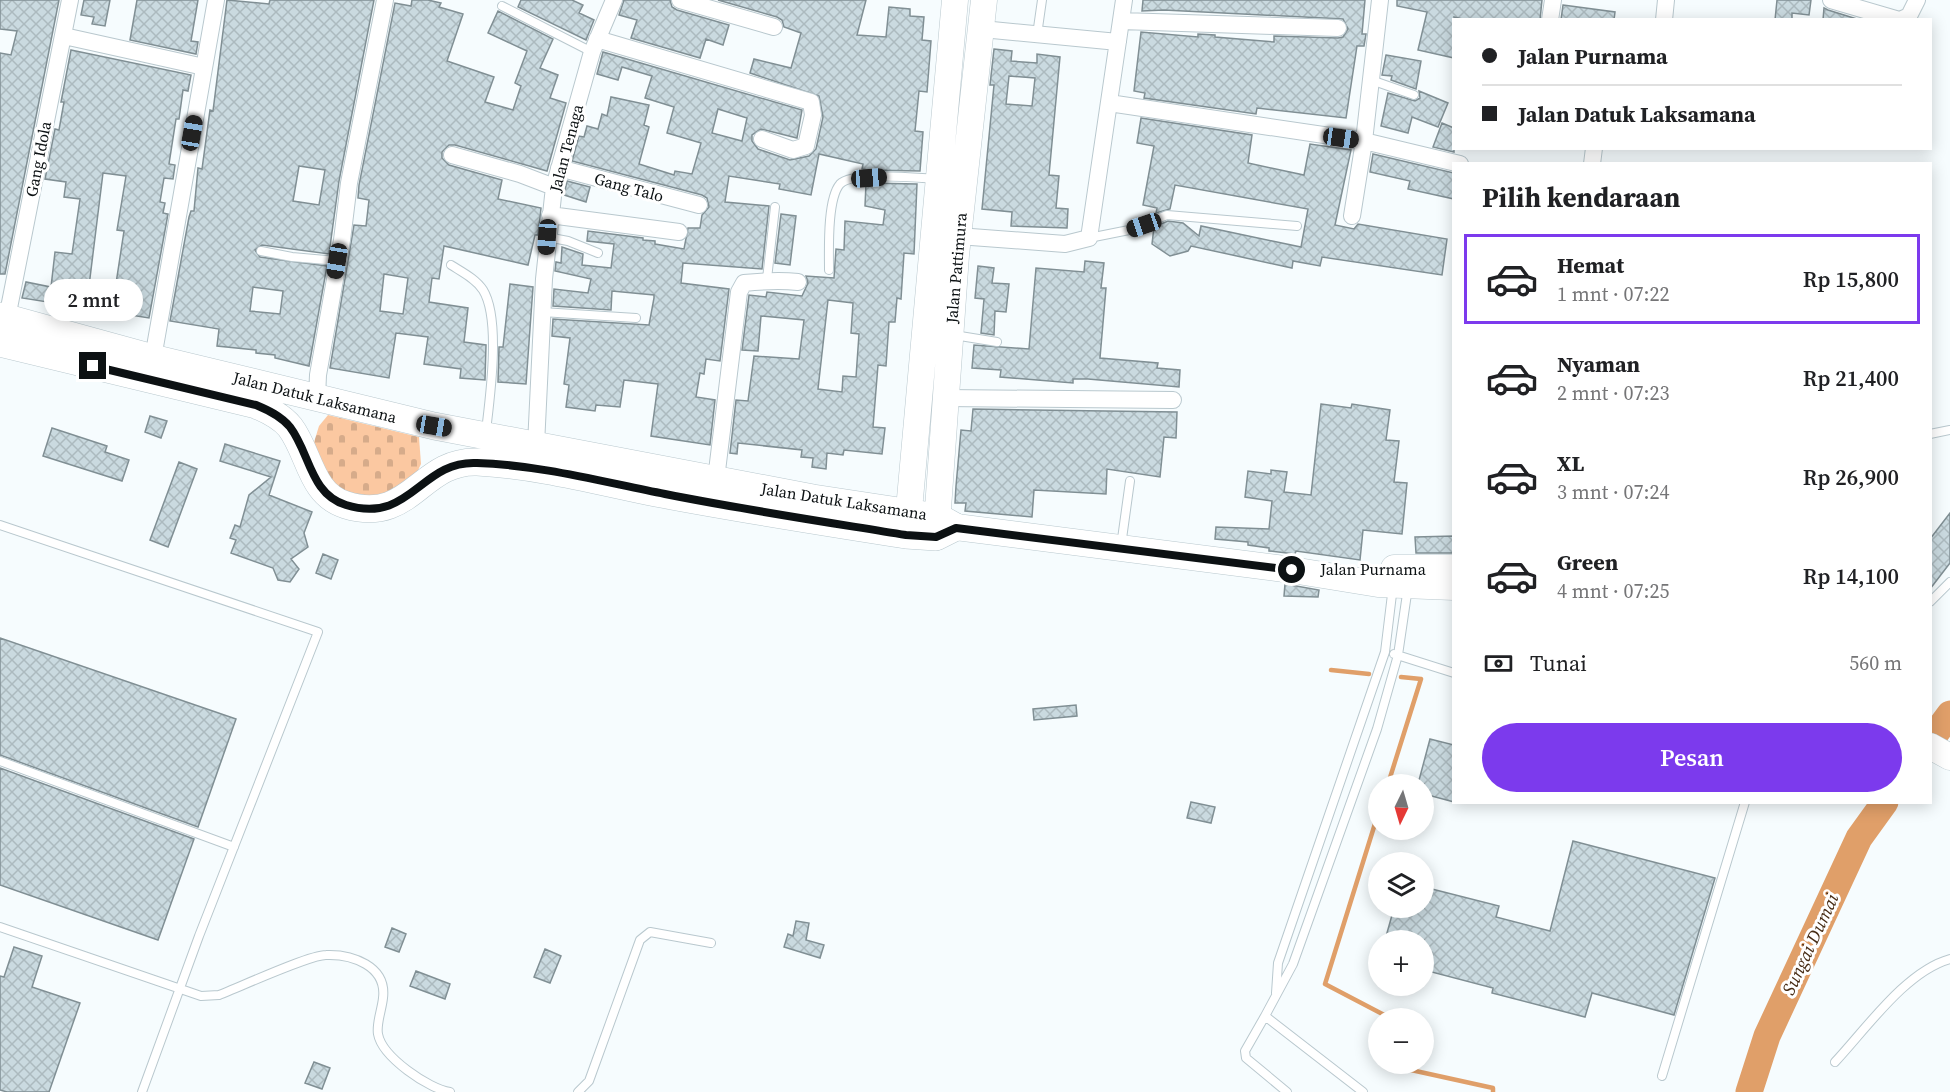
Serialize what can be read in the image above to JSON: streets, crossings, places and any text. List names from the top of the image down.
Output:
{
  "streets": {
    "highway": ["Jalan Datuk Laksamana"],
    "main road": ["Jalan Pattimura", "Jalan Purnama"],
    "street": ["Jalan Tenaga", "Gang Idola", "Gang Talo"]
  },
  "crossings": [
    ["Jalan Tenaga", "Gang Talo"],
    ["Jalan Tenaga", "Jalan Datuk Laksamana"],
    ["Gang Idola", "Jalan Datuk Laksamana"],
    ["Jalan Pattimura", "Jalan Datuk Laksamana"],
    ["Jalan Pattimura", "Jalan Purnama"],
    ["Jalan Datuk Laksamana", "Jalan Purnama"]
  ],
  "water": ["Sungai Dumai"],
  "north": "bottom",
  "page": {
    "banner": ["Jalan Purnama", "Jalan Datuk Laksamana"],
    "heading": "Pilih kendaraan",
    "list": [
      {
        "name": "Hemat",
        "note": "1 mnt · 07:22",
        "value": "Rp 15,800"
      },
      {
        "name": "Nyaman",
        "note": "2 mnt · 07:23",
        "value": "Rp 21,400"
      },
      {
        "name": "XL",
        "note": "3 mnt · 07:24",
        "value": "Rp 26,900"
      },
      {
        "name": "Green",
        "note": "4 mnt · 07:25",
        "value": "Rp 14,100"
      }
    ],
    "bubble": "2 mnt",
    "pay": ["Tunai", "560 m"],
    "buttons": "Pesan",
    "map_buttons": ["+", "−"]
  }
}
